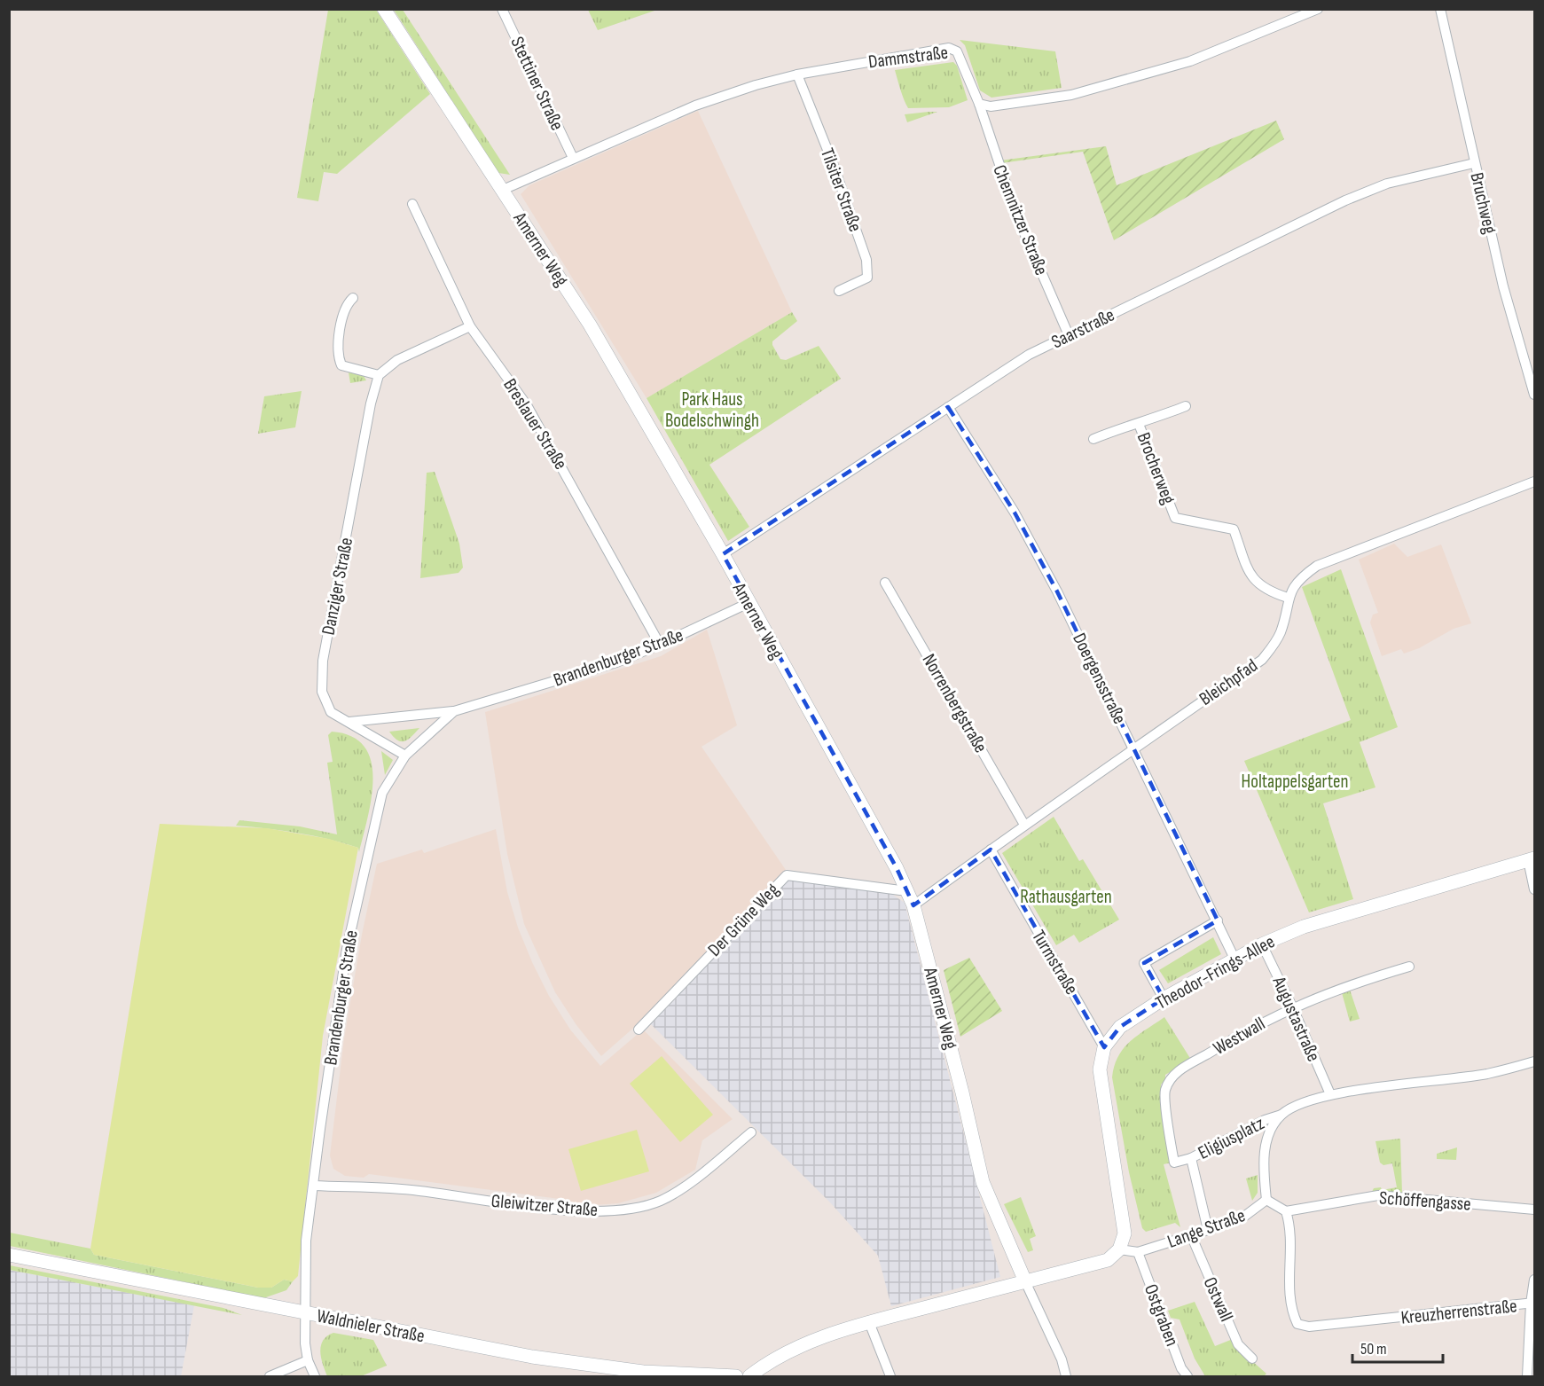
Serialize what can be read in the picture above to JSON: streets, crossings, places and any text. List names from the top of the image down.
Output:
{
  "streets": {
    "main road": ["Amerner Weg", "Theodor-Frings-Allee", "Waldnieler Straße"],
    "street": [
      "Dammstraße",
      "Stettiner Straße",
      "Tilsiter Straße",
      "Bruchweg",
      "Chemnitzer Straße",
      "Saarstraße",
      "Breslauer Straße",
      "Brocherweg",
      "Danziger Straße",
      "Brandenburger Straße",
      "Doergensstraße",
      "Bleichpfad",
      "Norrenbergstraße",
      "Der Grüne Weg",
      "Turmstraße",
      "Augustastraße",
      "Westwall",
      "Eligiusplatz",
      "Schöffengasse",
      "Gleiwitzer Straße",
      "Lange Straße",
      "Ostwall",
      "Kreuzherrenstraße",
      "Ostgraben"
    ]
  },
  "crossings": [
    ["Dammstraße", "Stettiner Straße"],
    ["Dammstraße", "Tilsiter Straße"],
    ["Dammstraße", "Chemnitzer Straße"],
    ["Dammstraße", "Amerner Weg"],
    ["Bruchweg", "Saarstraße"],
    ["Chemnitzer Straße", "Saarstraße"],
    ["Amerner Weg", "Saarstraße"],
    ["Amerner Weg", "Brandenburger Straße"],
    ["Amerner Weg", "Bleichpfad"],
    ["Amerner Weg", "Der Grüne Weg"],
    ["Saarstraße", "Doergensstraße"],
    ["Breslauer Straße", "Brandenburger Straße"],
    ["Brocherweg", "Bleichpfad"],
    ["Danziger Straße", "Brandenburger Straße"],
    ["Brandenburger Straße", "Gleiwitzer Straße"],
    ["Brandenburger Straße", "Waldnieler Straße"],
    ["Doergensstraße", "Bleichpfad"],
    ["Doergensstraße", "Theodor-Frings-Allee"],
    ["Bleichpfad", "Norrenbergstraße"],
    ["Bleichpfad", "Turmstraße"],
    ["Turmstraße", "Theodor-Frings-Allee"],
    ["Theodor-Frings-Allee", "Augustastraße"],
    ["Augustastraße", "Westwall"],
    ["Westwall", "Eligiusplatz"],
    ["Eligiusplatz", "Lange Straße"],
    ["Schöffengasse", "Kreuzherrenstraße"],
    ["Lange Straße", "Ostwall"],
    ["Lange Straße", "Ostgraben"]
  ],
  "parks": ["Park Haus Bodelschwingh", "Holtappelsgarten", "Rathausgarten"],
  "scale_bar": "50 m"
}
